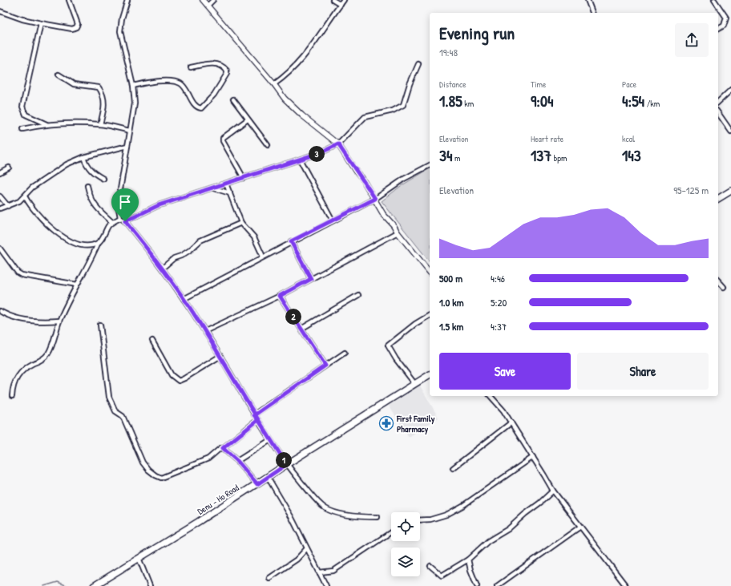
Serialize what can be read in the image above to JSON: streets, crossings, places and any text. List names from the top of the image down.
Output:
{
  "streets": {
    "main road": ["Denu - Ho Road"]
  },
  "places": {
    "pharmacy": ["First Family Pharmacy"]
  },
  "page": {
    "heading": ["Evening run", "19:48"],
    "stats": [
      ["Distance", "1.85 km"],
      ["Time", "9:04"],
      ["Pace", "4:54 /km"],
      ["Elevation", "34 m"],
      ["Heart rate", "137 bpm"],
      ["kcal", "143"]
    ],
    "pins": ["3", "2", "1"],
    "chart": ["Elevation", "95–125 m"],
    "list": [
      {
        "name": "500 m",
        "note": "4:46"
      },
      {
        "name": "1.0 km",
        "note": "5:20"
      },
      {
        "name": "1.5 km",
        "note": "4:37"
      }
    ],
    "buttons": ["Save", "Share"]
  }
}
